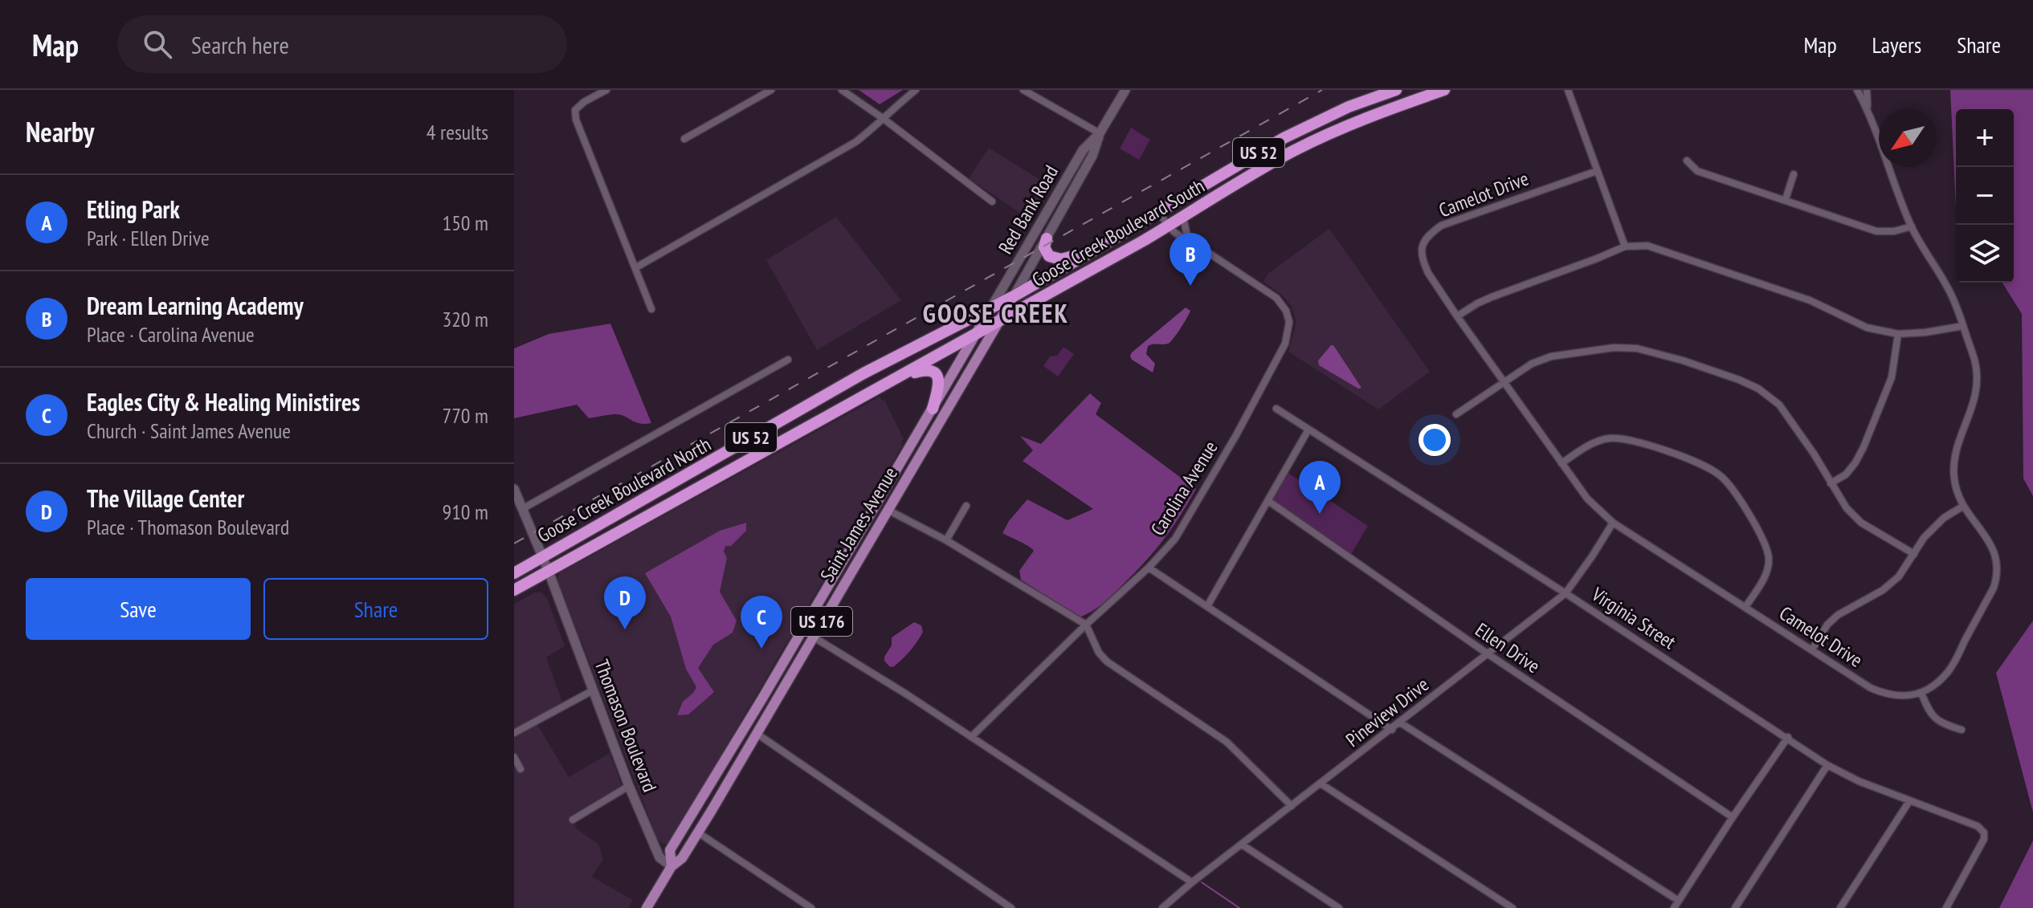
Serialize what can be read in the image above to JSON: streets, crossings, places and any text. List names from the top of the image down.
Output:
{
  "streets": {
    "highway": ["US 52", "Goose Creek Boulevard South", "Goose Creek Boulevard North"],
    "main road": [
      "Red Bank Road",
      "Saint James Avenue",
      "US 176",
      "Thomason Boulevard"
    ],
    "street": [
      "Camelot Drive",
      "Carolina Avenue",
      "Virginia Street",
      "Ellen Drive",
      "Pineview Drive"
    ]
  },
  "crossings": [
    ["Camelot Drive", "Pineview Drive"],
    ["Red Bank Road", "Goose Creek Boulevard North"],
    ["Red Bank Road", "Saint James Avenue"],
    ["Goose Creek Boulevard South", "Carolina Avenue"],
    ["Goose Creek Boulevard South", "Saint James Avenue"],
    ["Goose Creek Boulevard South", "Thomason Boulevard"],
    ["Carolina Avenue", "Goose Creek Boulevard North"],
    ["Goose Creek Boulevard North", "Saint James Avenue"],
    ["Goose Creek Boulevard North", "Thomason Boulevard"],
    ["Saint James Avenue", "Thomason Boulevard"],
    ["Virginia Street", "Pineview Drive"],
    ["Ellen Drive", "Pineview Drive"]
  ],
  "districts": ["GOOSE CREEK"],
  "north": "bottom left",
  "page": {
    "header": "Map",
    "search": "Search here",
    "nav": ["Map", "Layers", "Share"],
    "heading": ["Nearby", "4 results"],
    "map_buttons": ["+", "−"],
    "list": [
      {
        "mark": "A",
        "name": "Etling Park",
        "note": "Park · Ellen Drive",
        "value": "150 m"
      },
      {
        "mark": "B",
        "name": "Dream Learning Academy",
        "note": "Place · Carolina Avenue",
        "value": "320 m"
      },
      {
        "mark": "C",
        "name": "Eagles City & Healing Ministires",
        "note": "Church · Saint James Avenue",
        "value": "770 m"
      },
      {
        "mark": "D",
        "name": "The Village Center",
        "note": "Place · Thomason Boulevard",
        "value": "910 m"
      }
    ],
    "pins": [
      "B",
      "A",
      "D",
      "C"
    ],
    "buttons": ["Save", "Share"]
  }
}
